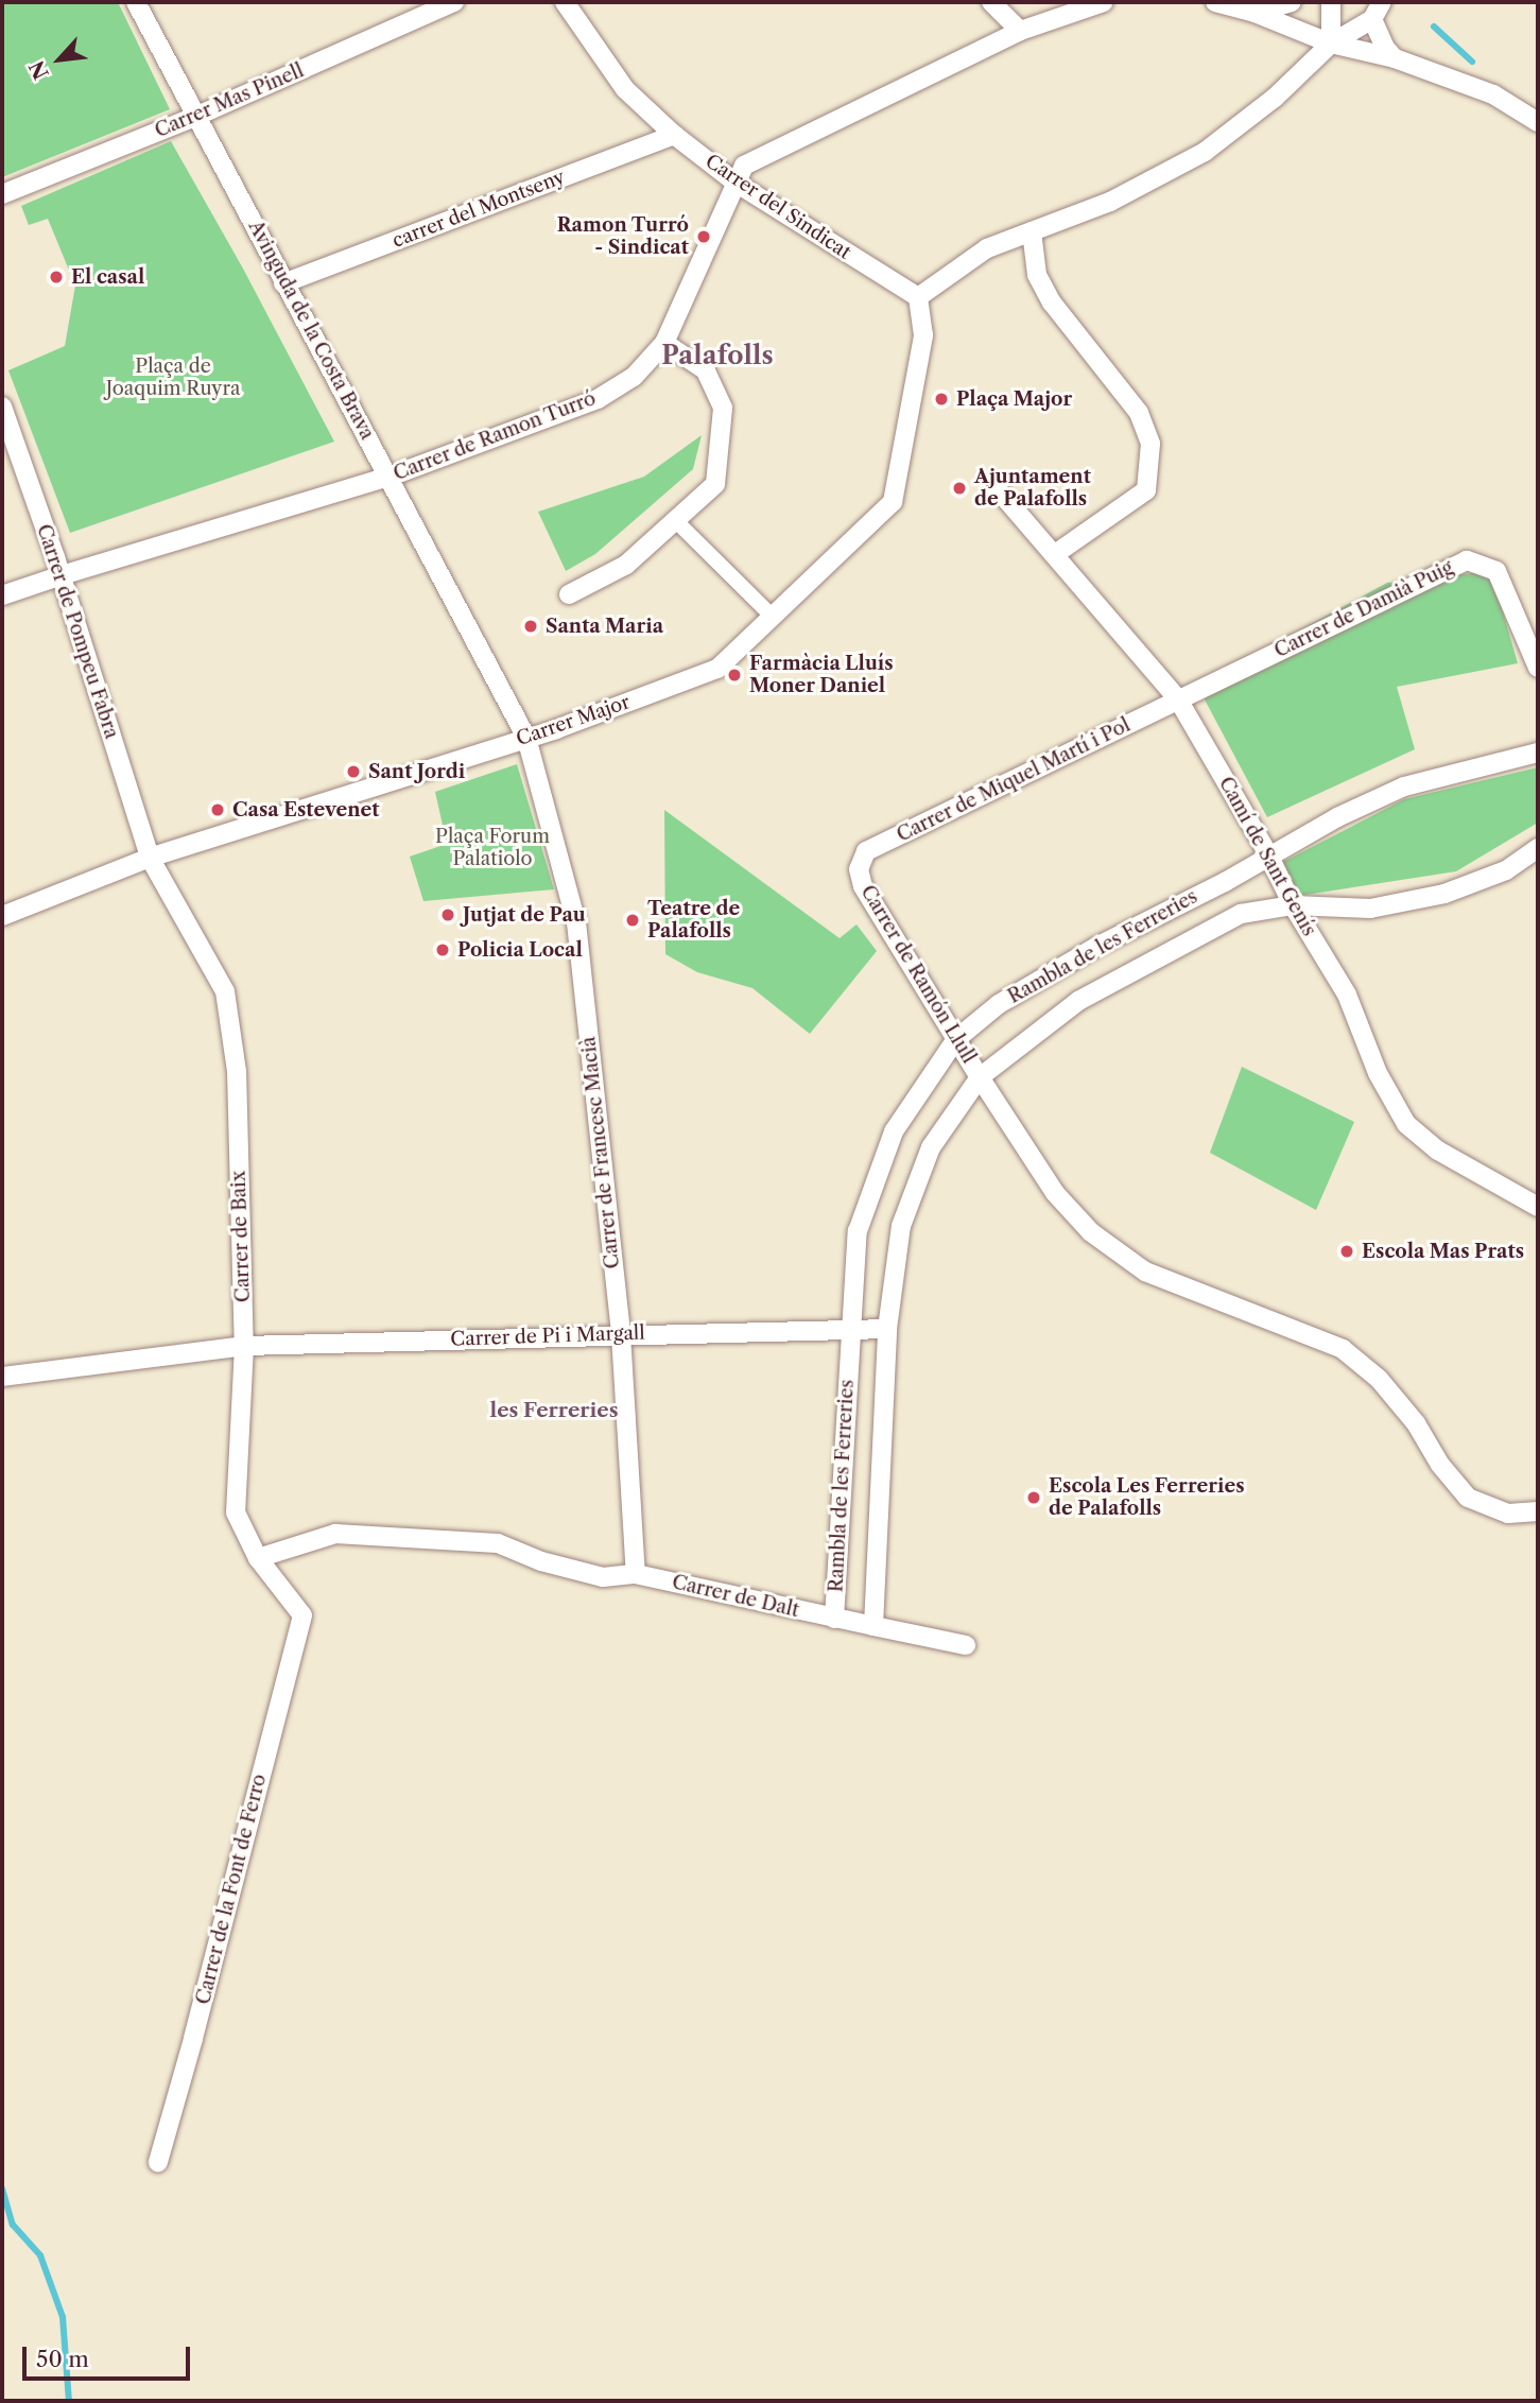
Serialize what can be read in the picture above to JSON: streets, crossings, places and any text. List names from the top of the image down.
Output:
{
  "streets": {
    "street": [
      "Carrer Mas Pinell",
      "Carrer del Sindicat",
      "carrer del Montseny",
      "Avinguda de la Costa Brava",
      "Carrer de Ramon Turró",
      "Carrer de Damià Puig",
      "Carrer de Pompeu Fabra",
      "Carrer Major",
      "Carrer de Miquel Martí i Pol",
      "Camí de Sant Genís",
      "Rambla de les Ferreries",
      "Carrer de Ramón Llull",
      "Carrer de Francesc Macià",
      "Carrer de Baix",
      "Carrer de Pi i Margall",
      "Carrer de Dalt",
      "Carrer de la Font de Ferro"
    ]
  },
  "crossings": [
    ["Carrer Mas Pinell", "Avinguda de la Costa Brava"],
    ["Carrer del Sindicat", "carrer del Montseny"],
    ["Carrer del Sindicat", "Carrer de Ramon Turró"],
    ["Carrer del Sindicat", "Carrer Major"],
    ["carrer del Montseny", "Avinguda de la Costa Brava"],
    ["Avinguda de la Costa Brava", "Carrer de Ramon Turró"],
    ["Avinguda de la Costa Brava", "Carrer Major"],
    ["Avinguda de la Costa Brava", "Carrer de Francesc Macià"],
    ["Carrer de Ramon Turró", "Carrer de Pompeu Fabra"],
    ["Carrer de Damià Puig", "Carrer de Miquel Martí i Pol"],
    ["Carrer de Damià Puig", "Camí de Sant Genís"],
    ["Carrer de Pompeu Fabra", "Carrer Major"],
    ["Carrer de Pompeu Fabra", "Carrer de Baix"],
    ["Carrer Major", "Carrer de Francesc Macià"],
    ["Carrer Major", "Carrer de Baix"],
    ["Carrer de Miquel Martí i Pol", "Camí de Sant Genís"],
    ["Carrer de Miquel Martí i Pol", "Carrer de Ramón Llull"],
    ["Camí de Sant Genís", "Rambla de les Ferreries"],
    ["Rambla de les Ferreries", "Carrer de Ramón Llull"],
    ["Rambla de les Ferreries", "Carrer de Pi i Margall"],
    ["Rambla de les Ferreries", "Carrer de Dalt"],
    ["Carrer de Francesc Macià", "Carrer de Pi i Margall"],
    ["Carrer de Francesc Macià", "Carrer de Dalt"],
    ["Carrer de Baix", "Carrer de Pi i Margall"],
    ["Carrer de Baix", "Carrer de Dalt"],
    ["Carrer de Baix", "Carrer de la Font de Ferro"]
  ],
  "districts": ["Palafolls", "les Ferreries"],
  "parks": ["Plaça de Joaquim Ruyra", "Plaça Forum Palatiolo"],
  "places": [
    "Ramon Turró - Sindicat",
    "El casal",
    "Plaça Major",
    "Ajuntament de Palafolls",
    "Santa Maria",
    "Farmàcia Lluís Moner Daniel",
    "Sant Jordi",
    "Casa Estevenet",
    "Jutjat de Pau",
    "Teatre de Palafolls",
    "Policia Local",
    "Escola Mas Prats",
    "Escola Les Ferreries de Palafolls"
  ],
  "scale_bar": "50 m",
  "north": "bottom left"
}
